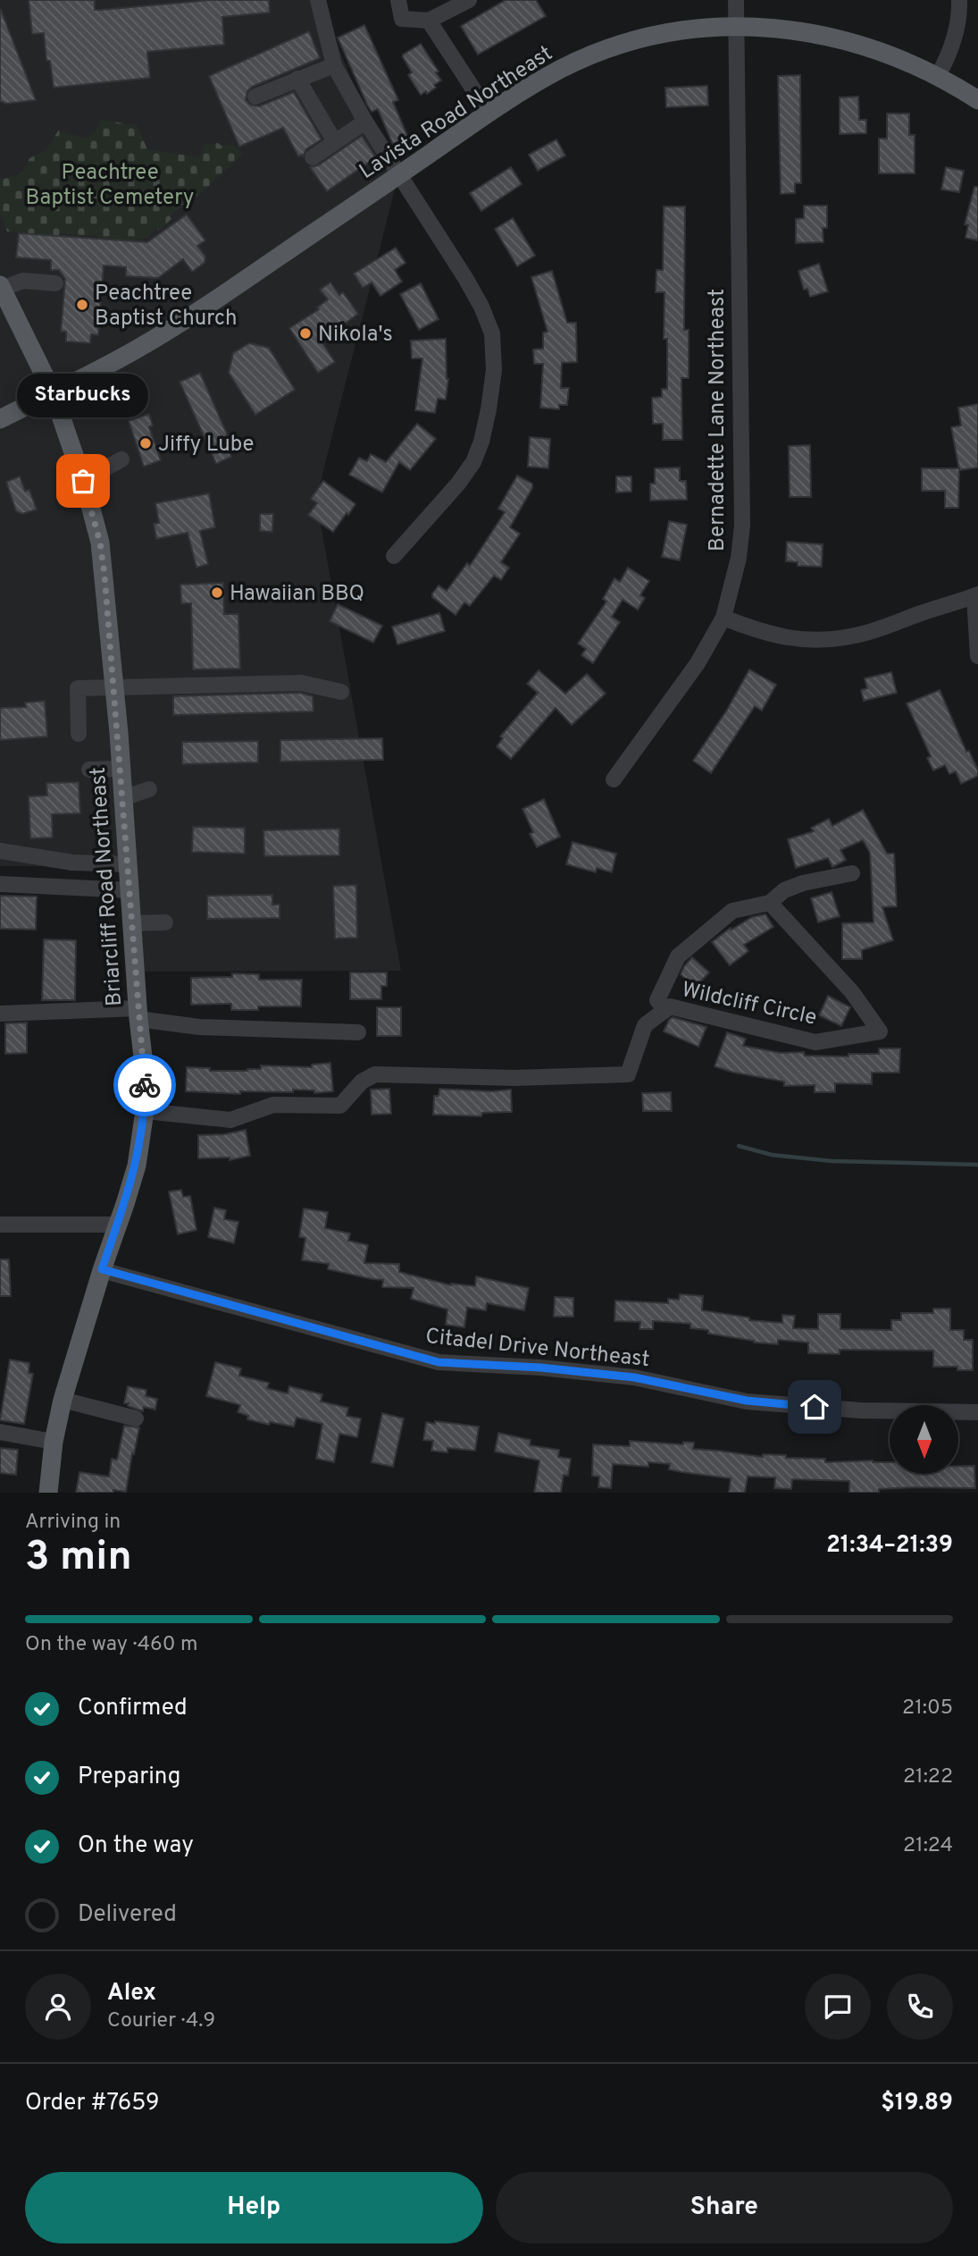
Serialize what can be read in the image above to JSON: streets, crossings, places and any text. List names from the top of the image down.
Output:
{
  "streets": {
    "main road": ["Lavista Road Northeast", "Briarcliff Road Northeast"],
    "street": ["Bernadette Lane Northeast", "Wildcliff Circle", "Citadel Drive Northeast"]
  },
  "crossings": [
    ["Lavista Road Northeast", "Bernadette Lane Northeast"],
    ["Lavista Road Northeast", "Briarcliff Road Northeast"],
    ["Briarcliff Road Northeast", "Citadel Drive Northeast"]
  ],
  "parks": ["Peachtree Baptist Cemetery"],
  "places": [
    "Peachtree Baptist Church",
    "Nikola's",
    "Jiffy Lube",
    "Starbucks",
    "Hawaiian BBQ"
  ],
  "north": "bottom",
  "page": {
    "bubble": "Starbucks",
    "heading": ["3 min", "Arriving in", "21:34–21:39"],
    "panel": [
      "Alex",
      "Courier · 4.9",
      "Order #7659",
      "$19.89"
    ],
    "bar": "On the way · 460 m",
    "list": [
      ["Confirmed", "21:05"],
      ["Preparing", "21:22"],
      ["On the way", "21:24"],
      "Delivered"
    ],
    "buttons": ["Help", "Share"]
  }
}
